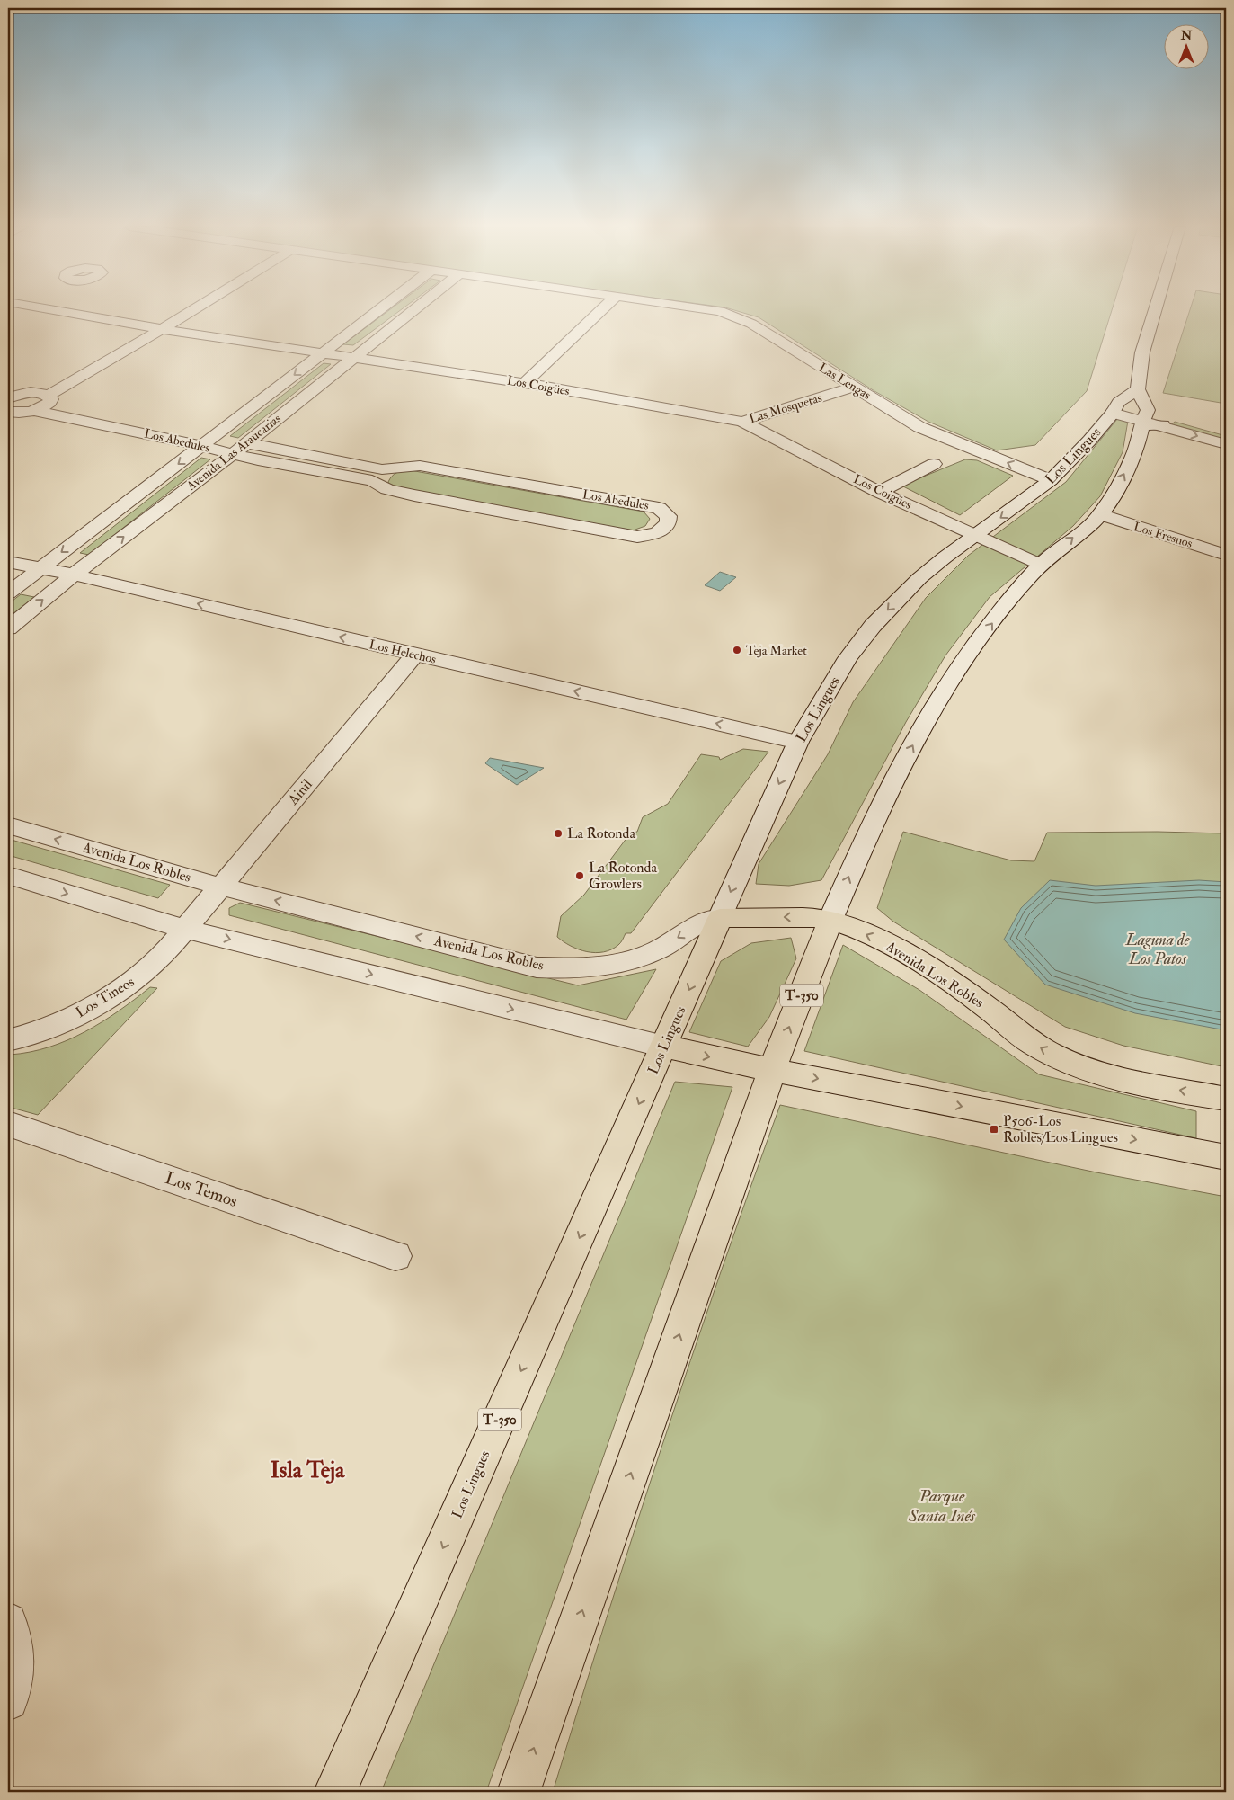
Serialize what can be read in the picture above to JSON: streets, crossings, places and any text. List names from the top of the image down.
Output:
{
  "streets": {
    "main road": ["Los Lingues", "Avenida Los Robles", "T-350"],
    "street": [
      "Las Lengas",
      "Los Coigües",
      "Las Mosquetas",
      "Los Abedules",
      "Avenida Las Araucarias",
      "Los Fresnos",
      "Los Helechos",
      "Ainil",
      "Los Tineos",
      "Los Temos"
    ]
  },
  "crossings": [
    ["Las Lengas", "Las Mosquetas"],
    ["Las Lengas", "Los Lingues"],
    ["Los Coigües", "Las Mosquetas"],
    ["Los Coigües", "Avenida Las Araucarias"],
    ["Los Coigües", "Los Lingues"],
    ["Los Abedules", "Avenida Las Araucarias"],
    ["Avenida Las Araucarias", "Los Helechos"],
    ["Los Lingues", "Los Helechos"],
    ["Los Lingues", "Avenida Los Robles"],
    ["Los Helechos", "Ainil"],
    ["Ainil", "Avenida Los Robles"],
    ["Ainil", "Los Tineos"],
    ["Avenida Los Robles", "T-350"]
  ],
  "one_way": ["Las Lengas", "Los Helechos"],
  "districts": ["Isla Teja"],
  "water": ["Laguna de Los Patos"],
  "parks": ["Parque Santa Inés"],
  "places": {
    "other": ["Teja Market", "La Rotonda", "La Rotonda Growlers"],
    "transit": ["P506-Los Robles/Los Lingues"]
  },
  "north": "top"
}
